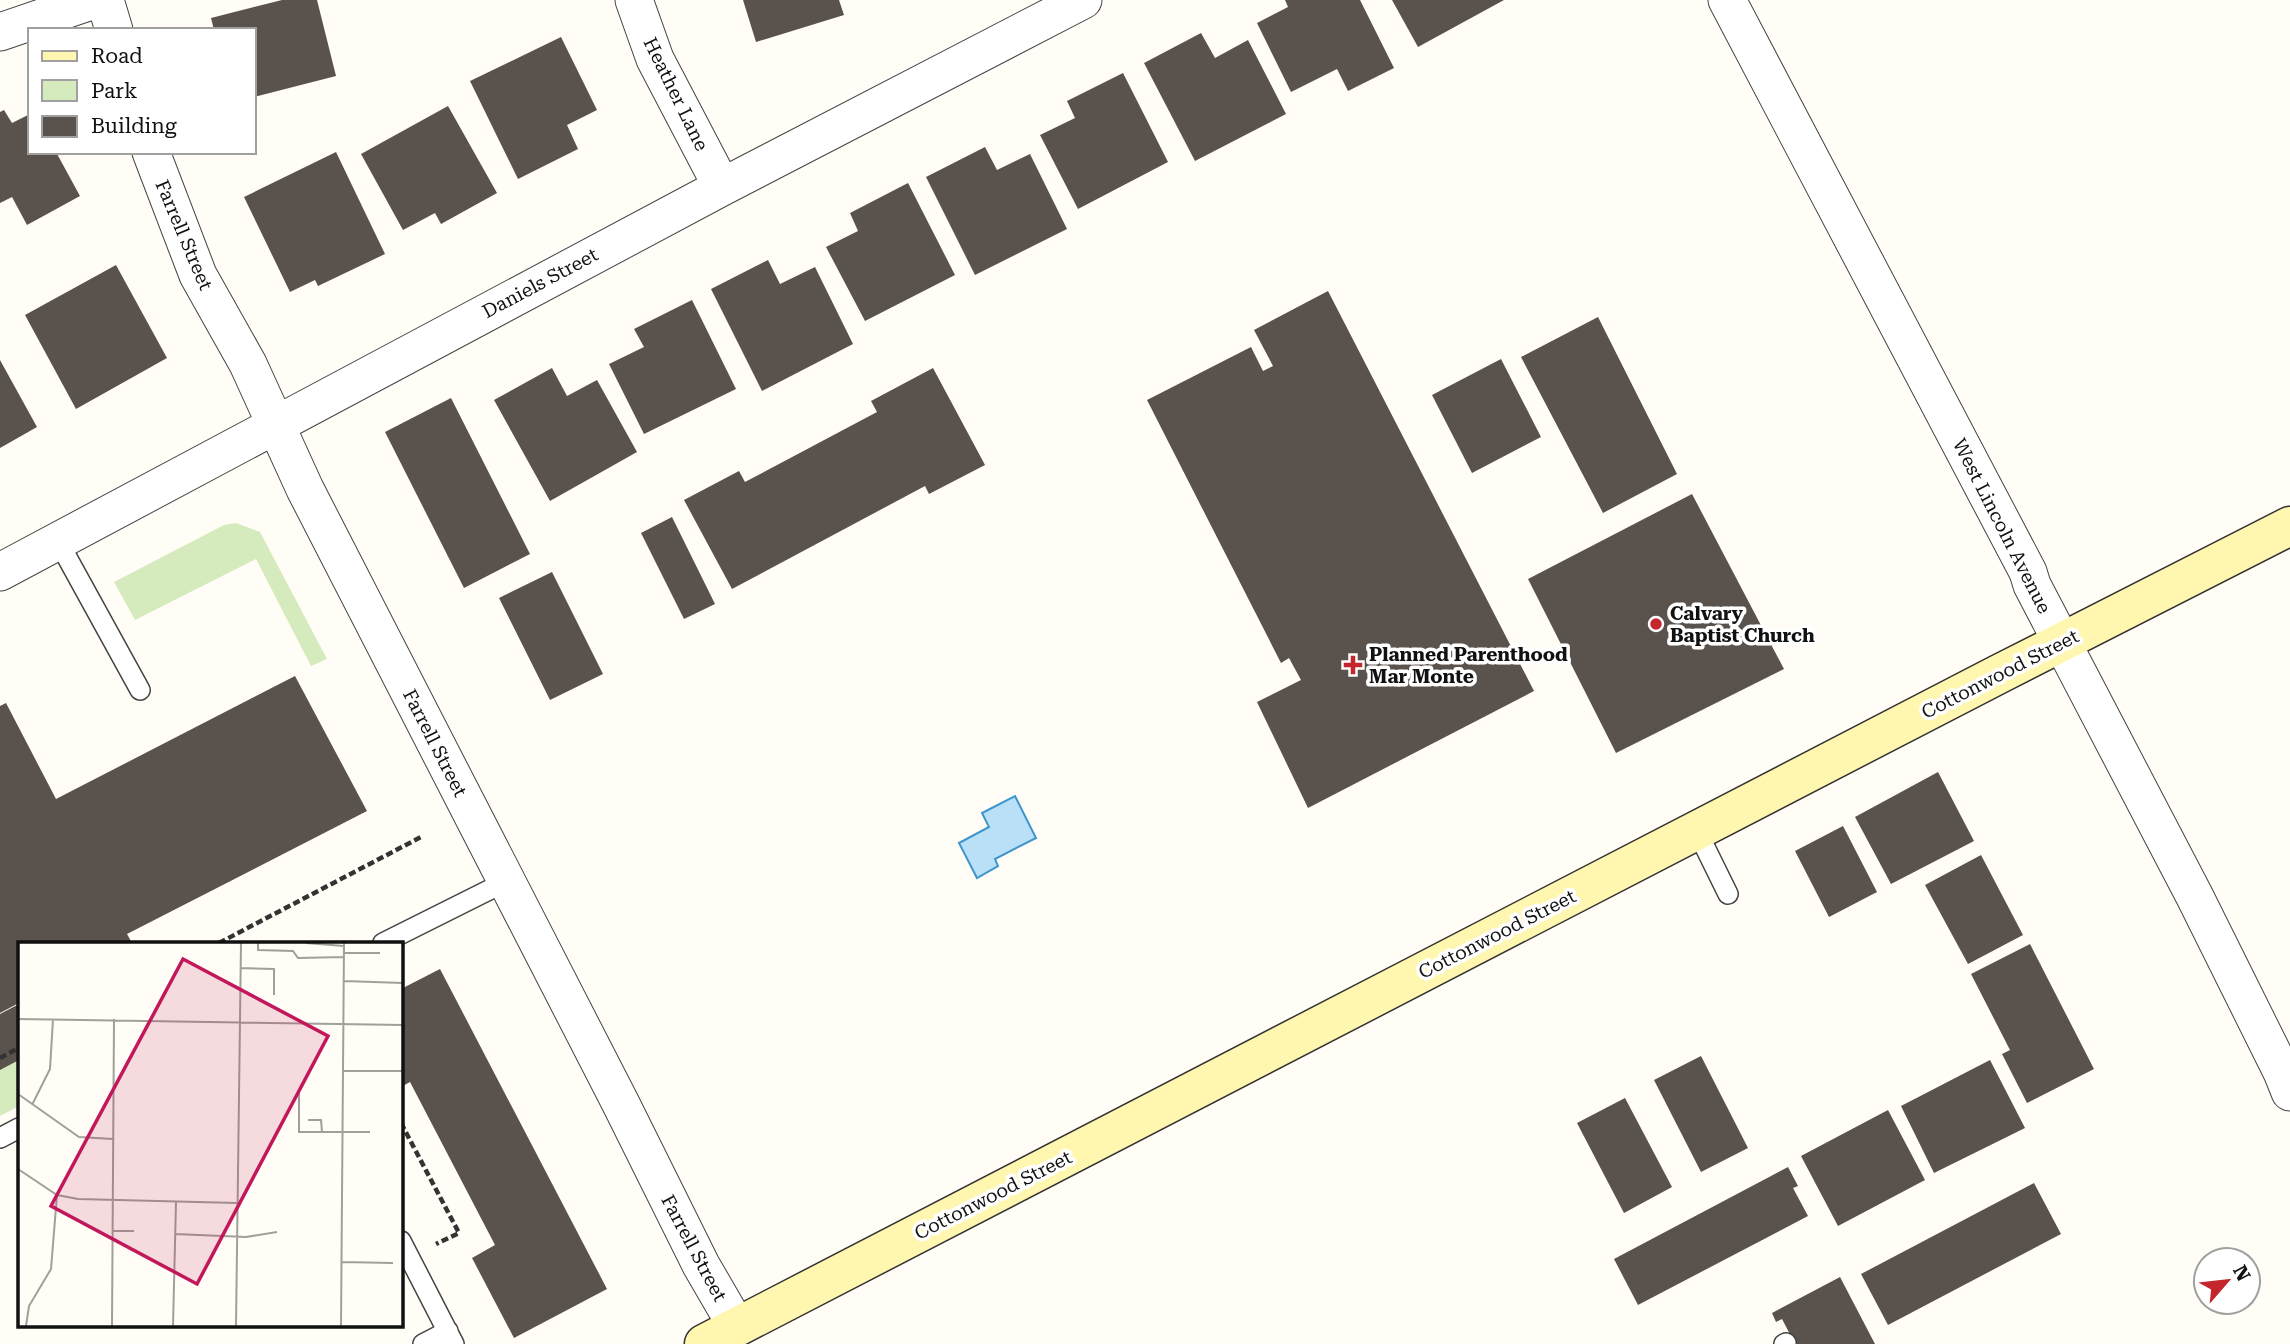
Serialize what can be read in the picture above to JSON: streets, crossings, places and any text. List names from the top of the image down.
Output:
{
  "streets": {
    "street": [
      "Heather Lane",
      "Farrell Street",
      "Daniels Street",
      "West Lincoln Avenue",
      "Cottonwood Street"
    ]
  },
  "crossings": [
    ["Heather Lane", "Daniels Street"],
    ["Farrell Street", "Daniels Street"],
    ["Farrell Street", "Cottonwood Street"],
    ["West Lincoln Avenue", "Cottonwood Street"]
  ],
  "places": {
    "other": ["Calvary Baptist Church"],
    "health": ["Planned Parenthood Mar Monte"]
  },
  "legend": ["Road", "Park", "Building"],
  "north": "top right"
}
